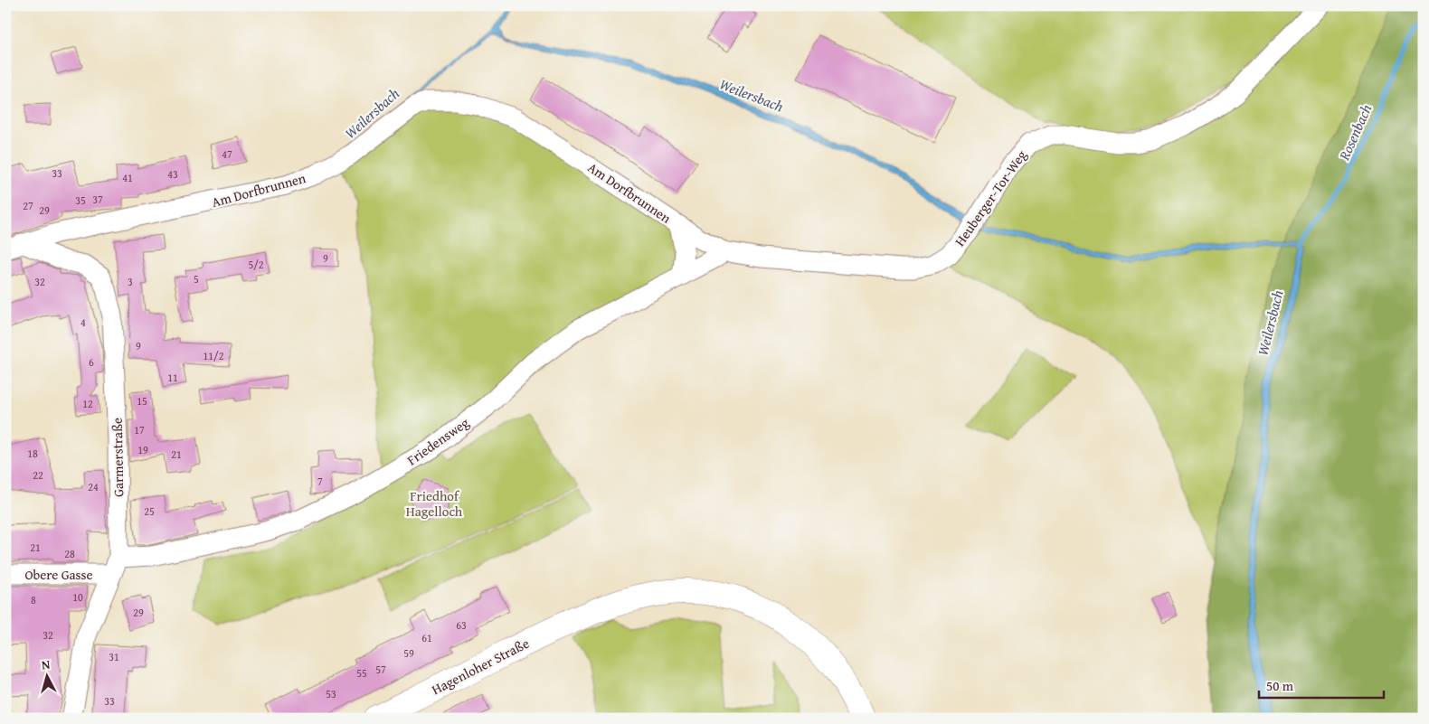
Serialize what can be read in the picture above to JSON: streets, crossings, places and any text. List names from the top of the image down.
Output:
{
  "streets": {
    "street": [
      "Am Dorfbrunnen",
      "Heuberger-Tor-Weg",
      "Friedensweg",
      "Garmerstraße",
      "Obere Gasse",
      "Hagenloher Straße"
    ]
  },
  "crossings": [
    ["Am Dorfbrunnen", "Heuberger-Tor-Weg"],
    ["Am Dorfbrunnen", "Friedensweg"],
    ["Am Dorfbrunnen", "Garmerstraße"],
    ["Heuberger-Tor-Weg", "Friedensweg"],
    ["Friedensweg", "Garmerstraße"],
    ["Friedensweg", "Obere Gasse"],
    ["Garmerstraße", "Obere Gasse"]
  ],
  "water": ["Weilersbach", "Rosenbach"],
  "parks": ["Friedhof Hagelloch"],
  "house_numbers": [
    "47",
    "33",
    "43",
    "41",
    "37",
    "35",
    "27",
    "29",
    "9",
    "5/2",
    "5",
    "32",
    "3",
    "4",
    "9",
    "11/2",
    "6",
    "11",
    "15",
    "12",
    "17",
    "19",
    "18",
    "21",
    "22",
    "7",
    "24",
    "25",
    "21",
    "28",
    "10",
    "8",
    "29",
    "63",
    "32",
    "61",
    "59",
    "31",
    "57",
    "55",
    "53",
    "33"
  ],
  "scale_bar": "50 m",
  "north": "top"
}
